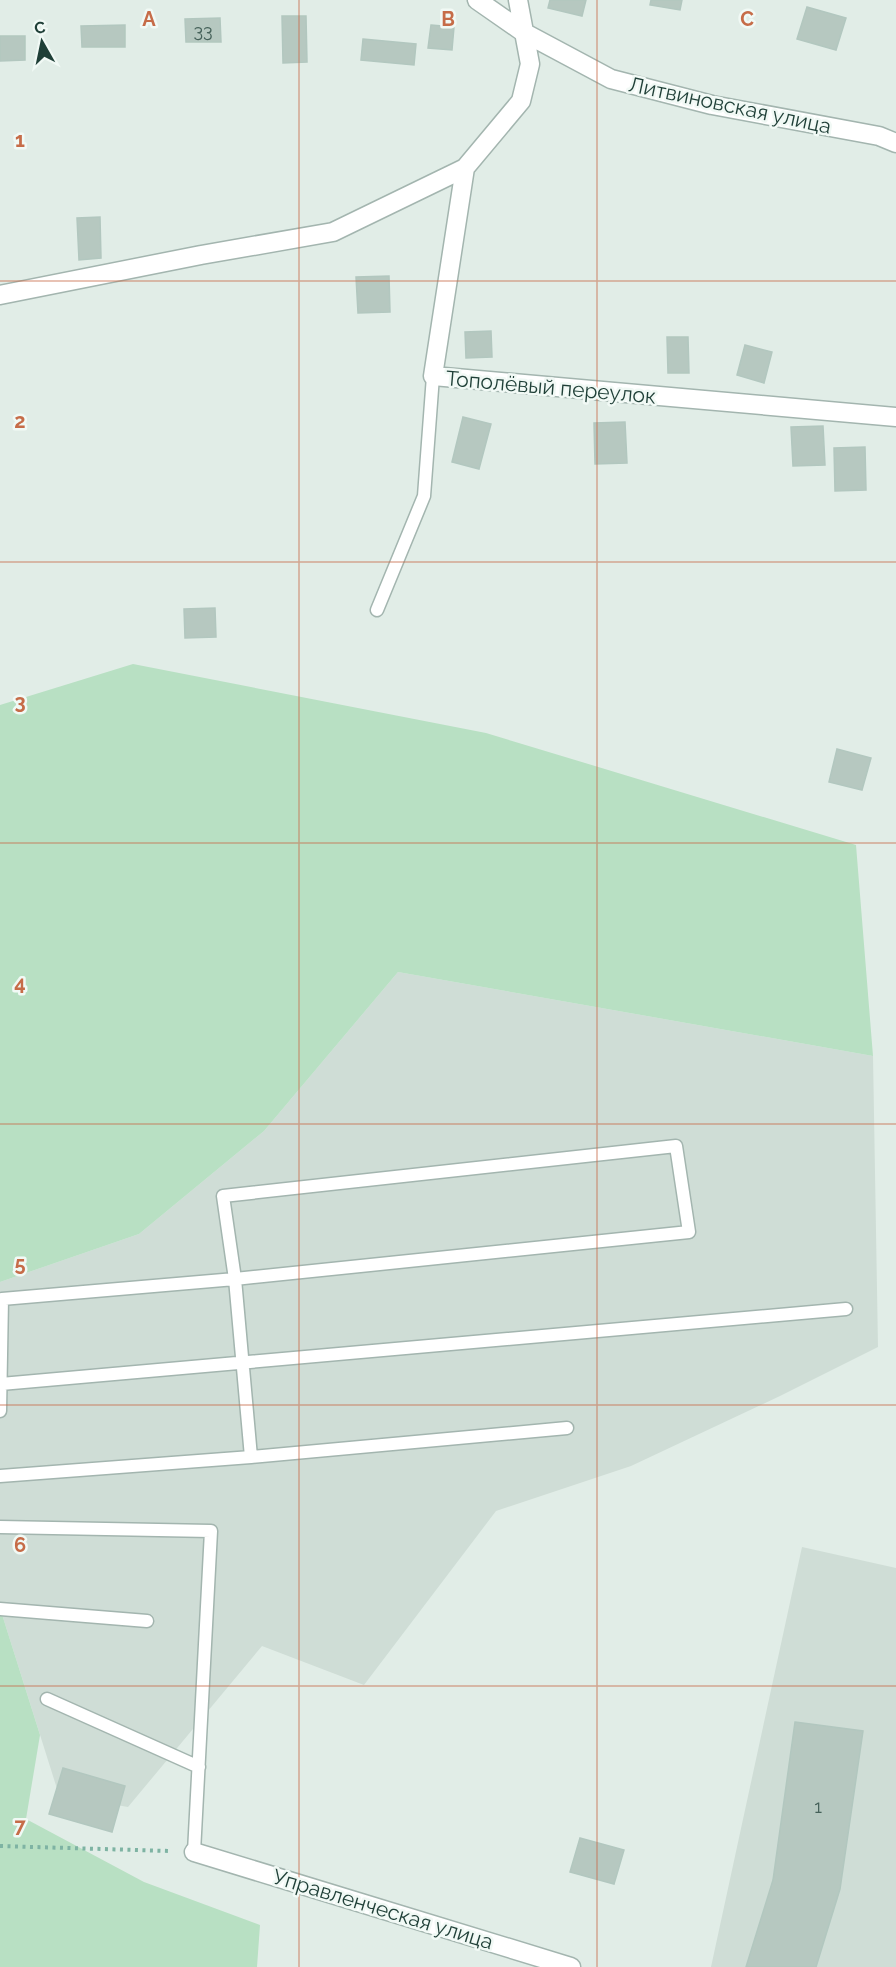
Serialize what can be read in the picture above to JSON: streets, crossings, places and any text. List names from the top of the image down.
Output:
{
  "streets": {
    "street": ["Литвиновская улица", "Тополёвый переулок", "Управленческая улица"]
  },
  "house_numbers": ["33", "1"],
  "north": "top",
  "grid": {
    "columns": ["A", "B", "C"],
    "rows": [
      "1",
      "2",
      "3",
      "4",
      "5",
      "6",
      "7"
    ]
  }
}
